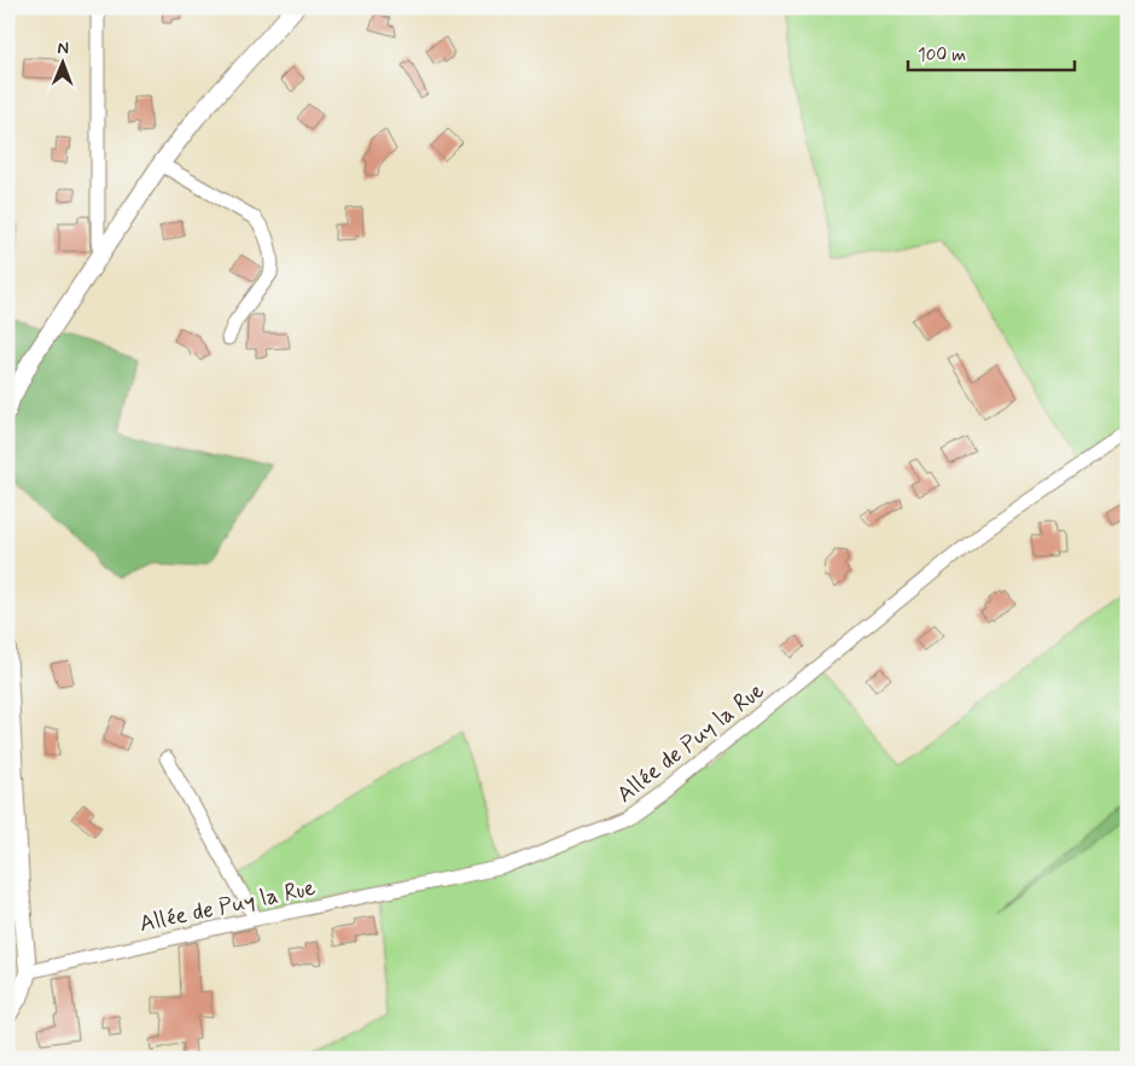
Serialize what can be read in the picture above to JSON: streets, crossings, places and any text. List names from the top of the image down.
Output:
{
  "streets": {
    "street": ["Allée de Puy la Rue"]
  },
  "scale_bar": "100 m",
  "north": "top"
}
